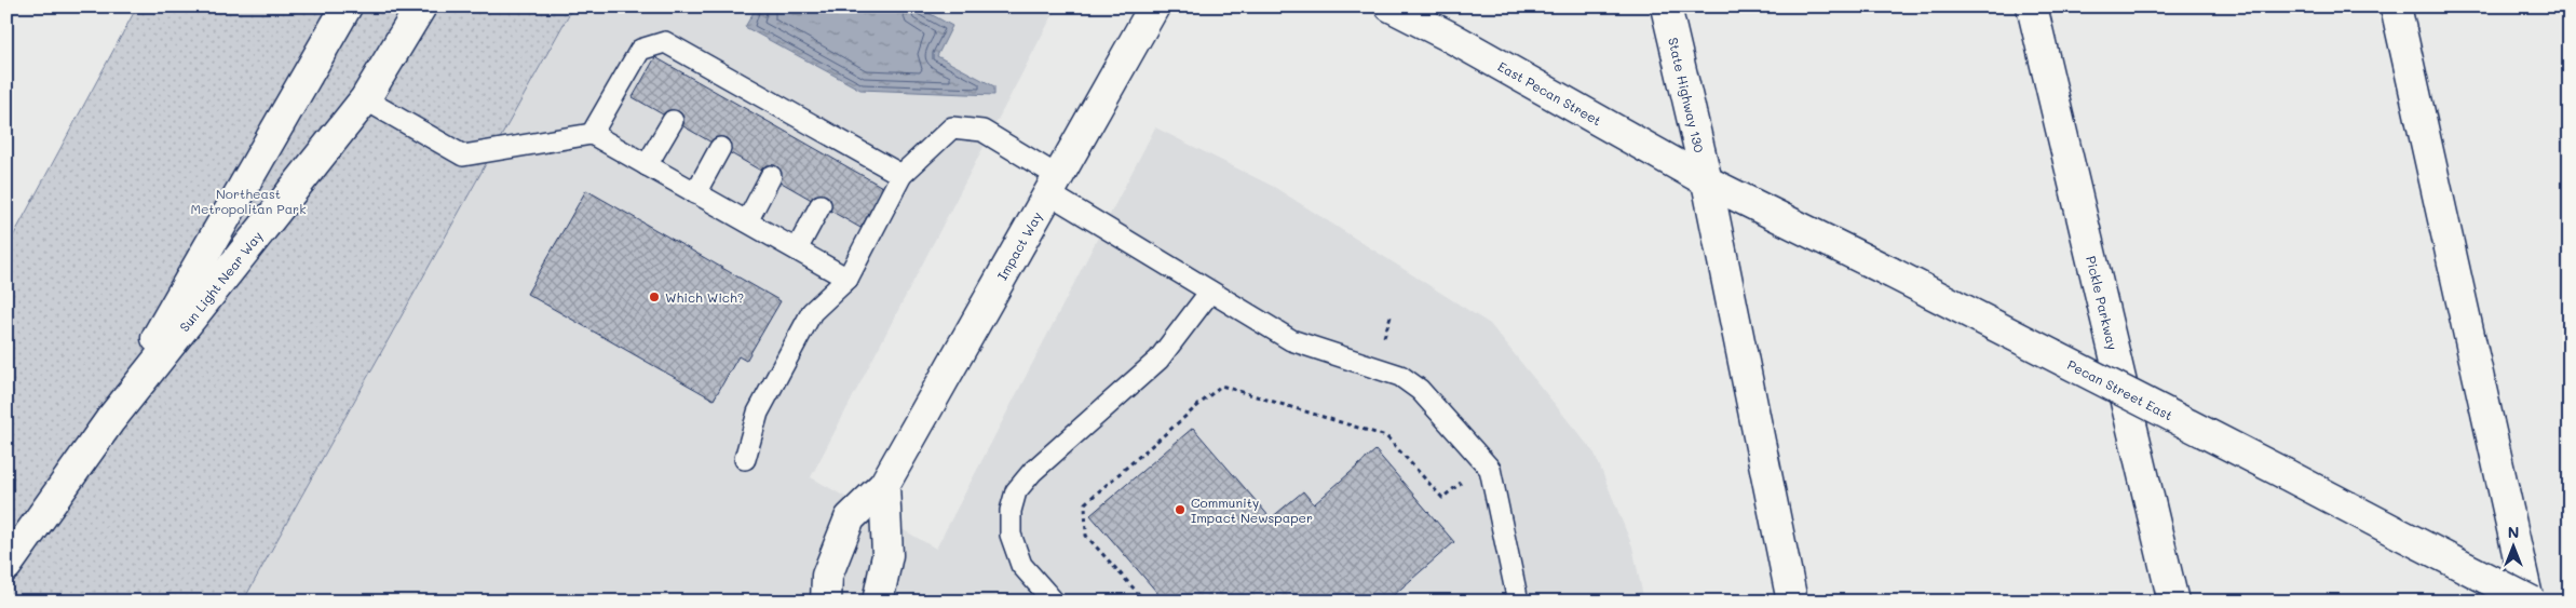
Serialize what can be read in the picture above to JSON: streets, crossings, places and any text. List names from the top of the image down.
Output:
{
  "streets": {
    "main road": [
      "East Pecan Street",
      "State Highway 130",
      "Impact Way",
      "Sun Light Near Way",
      "Pickle Parkway",
      "Pecan Street East"
    ]
  },
  "crossings": [
    ["East Pecan Street", "State Highway 130"],
    ["East Pecan Street", "Pecan Street East"],
    ["State Highway 130", "Pecan Street East"]
  ],
  "parks": ["Northeast Metropolitan Park"],
  "places": ["Which Wich?", "Community Impact Newspaper"],
  "north": "top"
}
